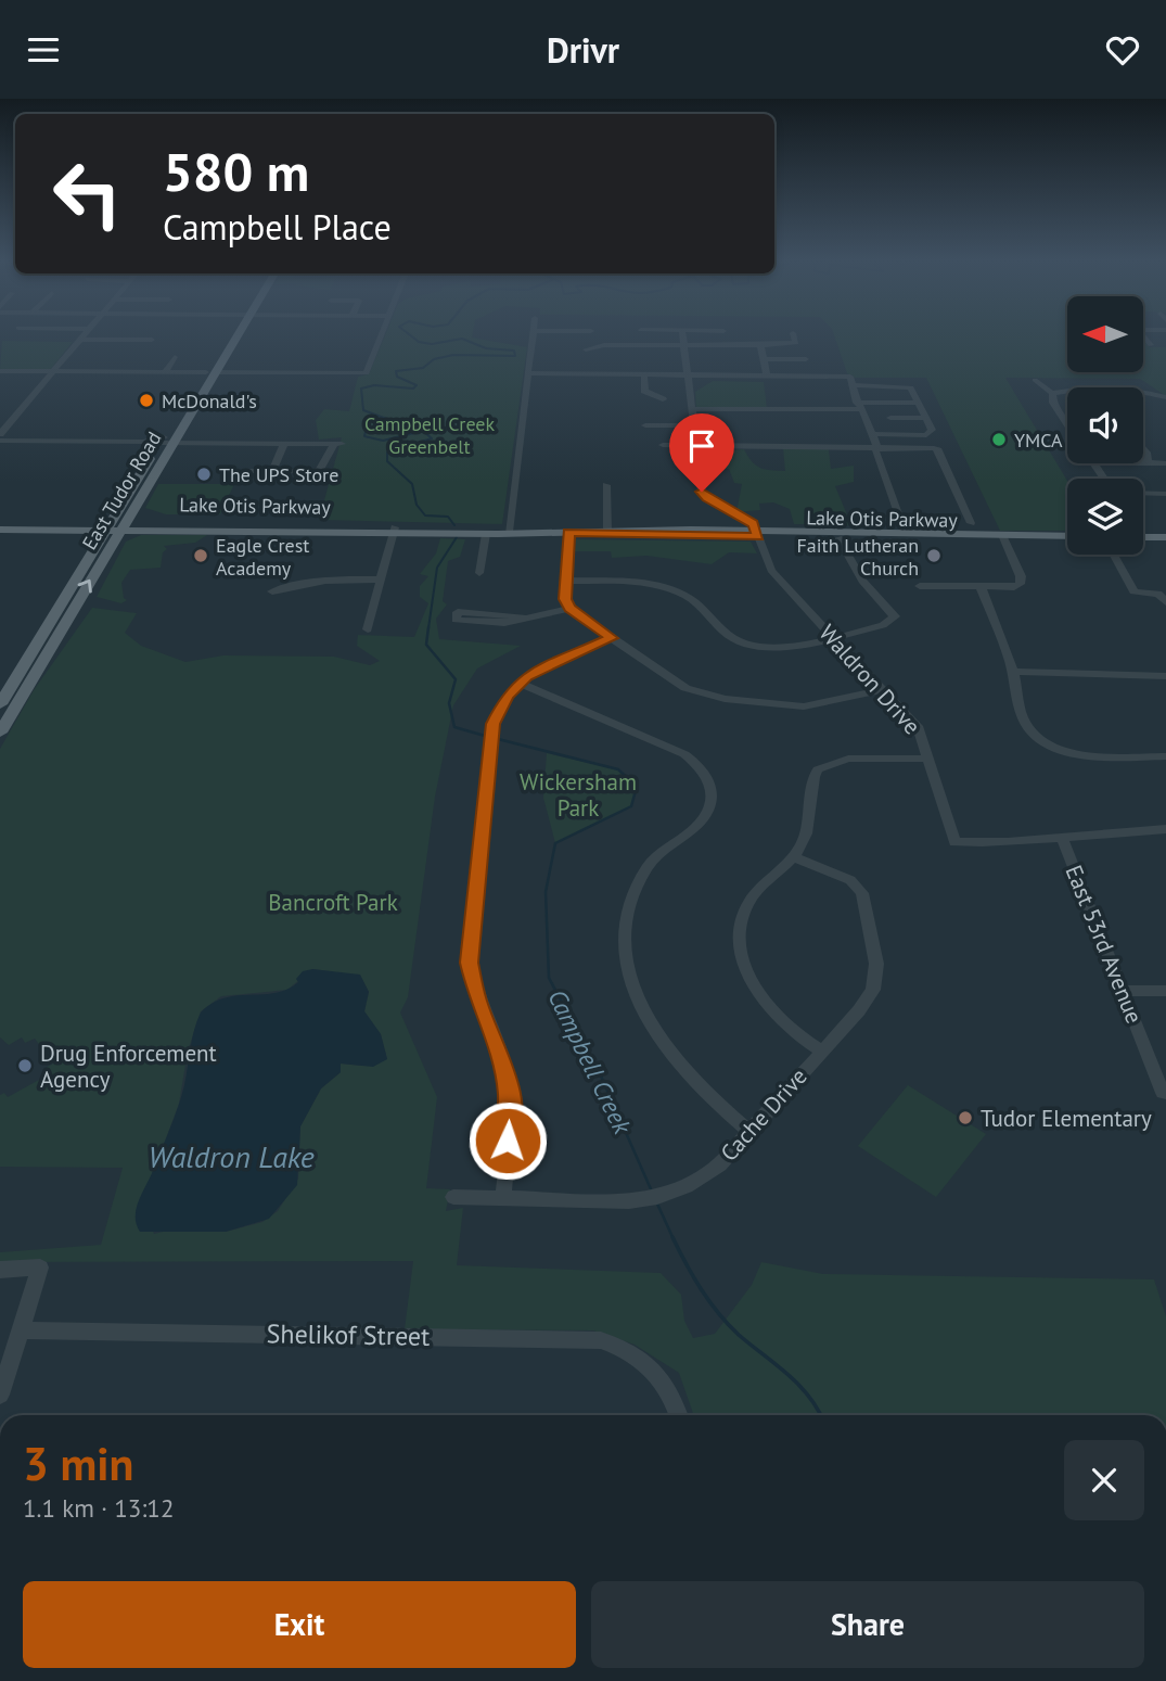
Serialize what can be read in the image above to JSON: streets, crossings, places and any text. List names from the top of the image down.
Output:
{
  "streets": {
    "main road": ["East Tudor Road", "Lake Otis Parkway"],
    "street": [
      "Waldron Drive",
      "East 53rd Avenue",
      "Cache Drive",
      "Shelikof Street"
    ]
  },
  "crossings": [
    ["East Tudor Road", "Lake Otis Parkway"],
    ["Lake Otis Parkway", "Waldron Drive"],
    ["Waldron Drive", "East 53rd Avenue"]
  ],
  "water": ["Campbell Creek", "Waldron Lake"],
  "parks": ["Campbell Creek Greenbelt", "Wickersham Park", "Bancroft Park"],
  "places": [
    "McDonald's",
    "YMCA",
    "The UPS Store",
    "Eagle Crest Academy",
    "Faith Lutheran Church",
    "Drug Enforcement Agency",
    "Tudor Elementary"
  ],
  "north": "left",
  "page": {
    "header": "Drivr",
    "turn": ["580 m", "Campbell Place"],
    "heading": ["3 min", "1.1 km · 13:12"],
    "buttons": ["Exit", "Share"]
  }
}
